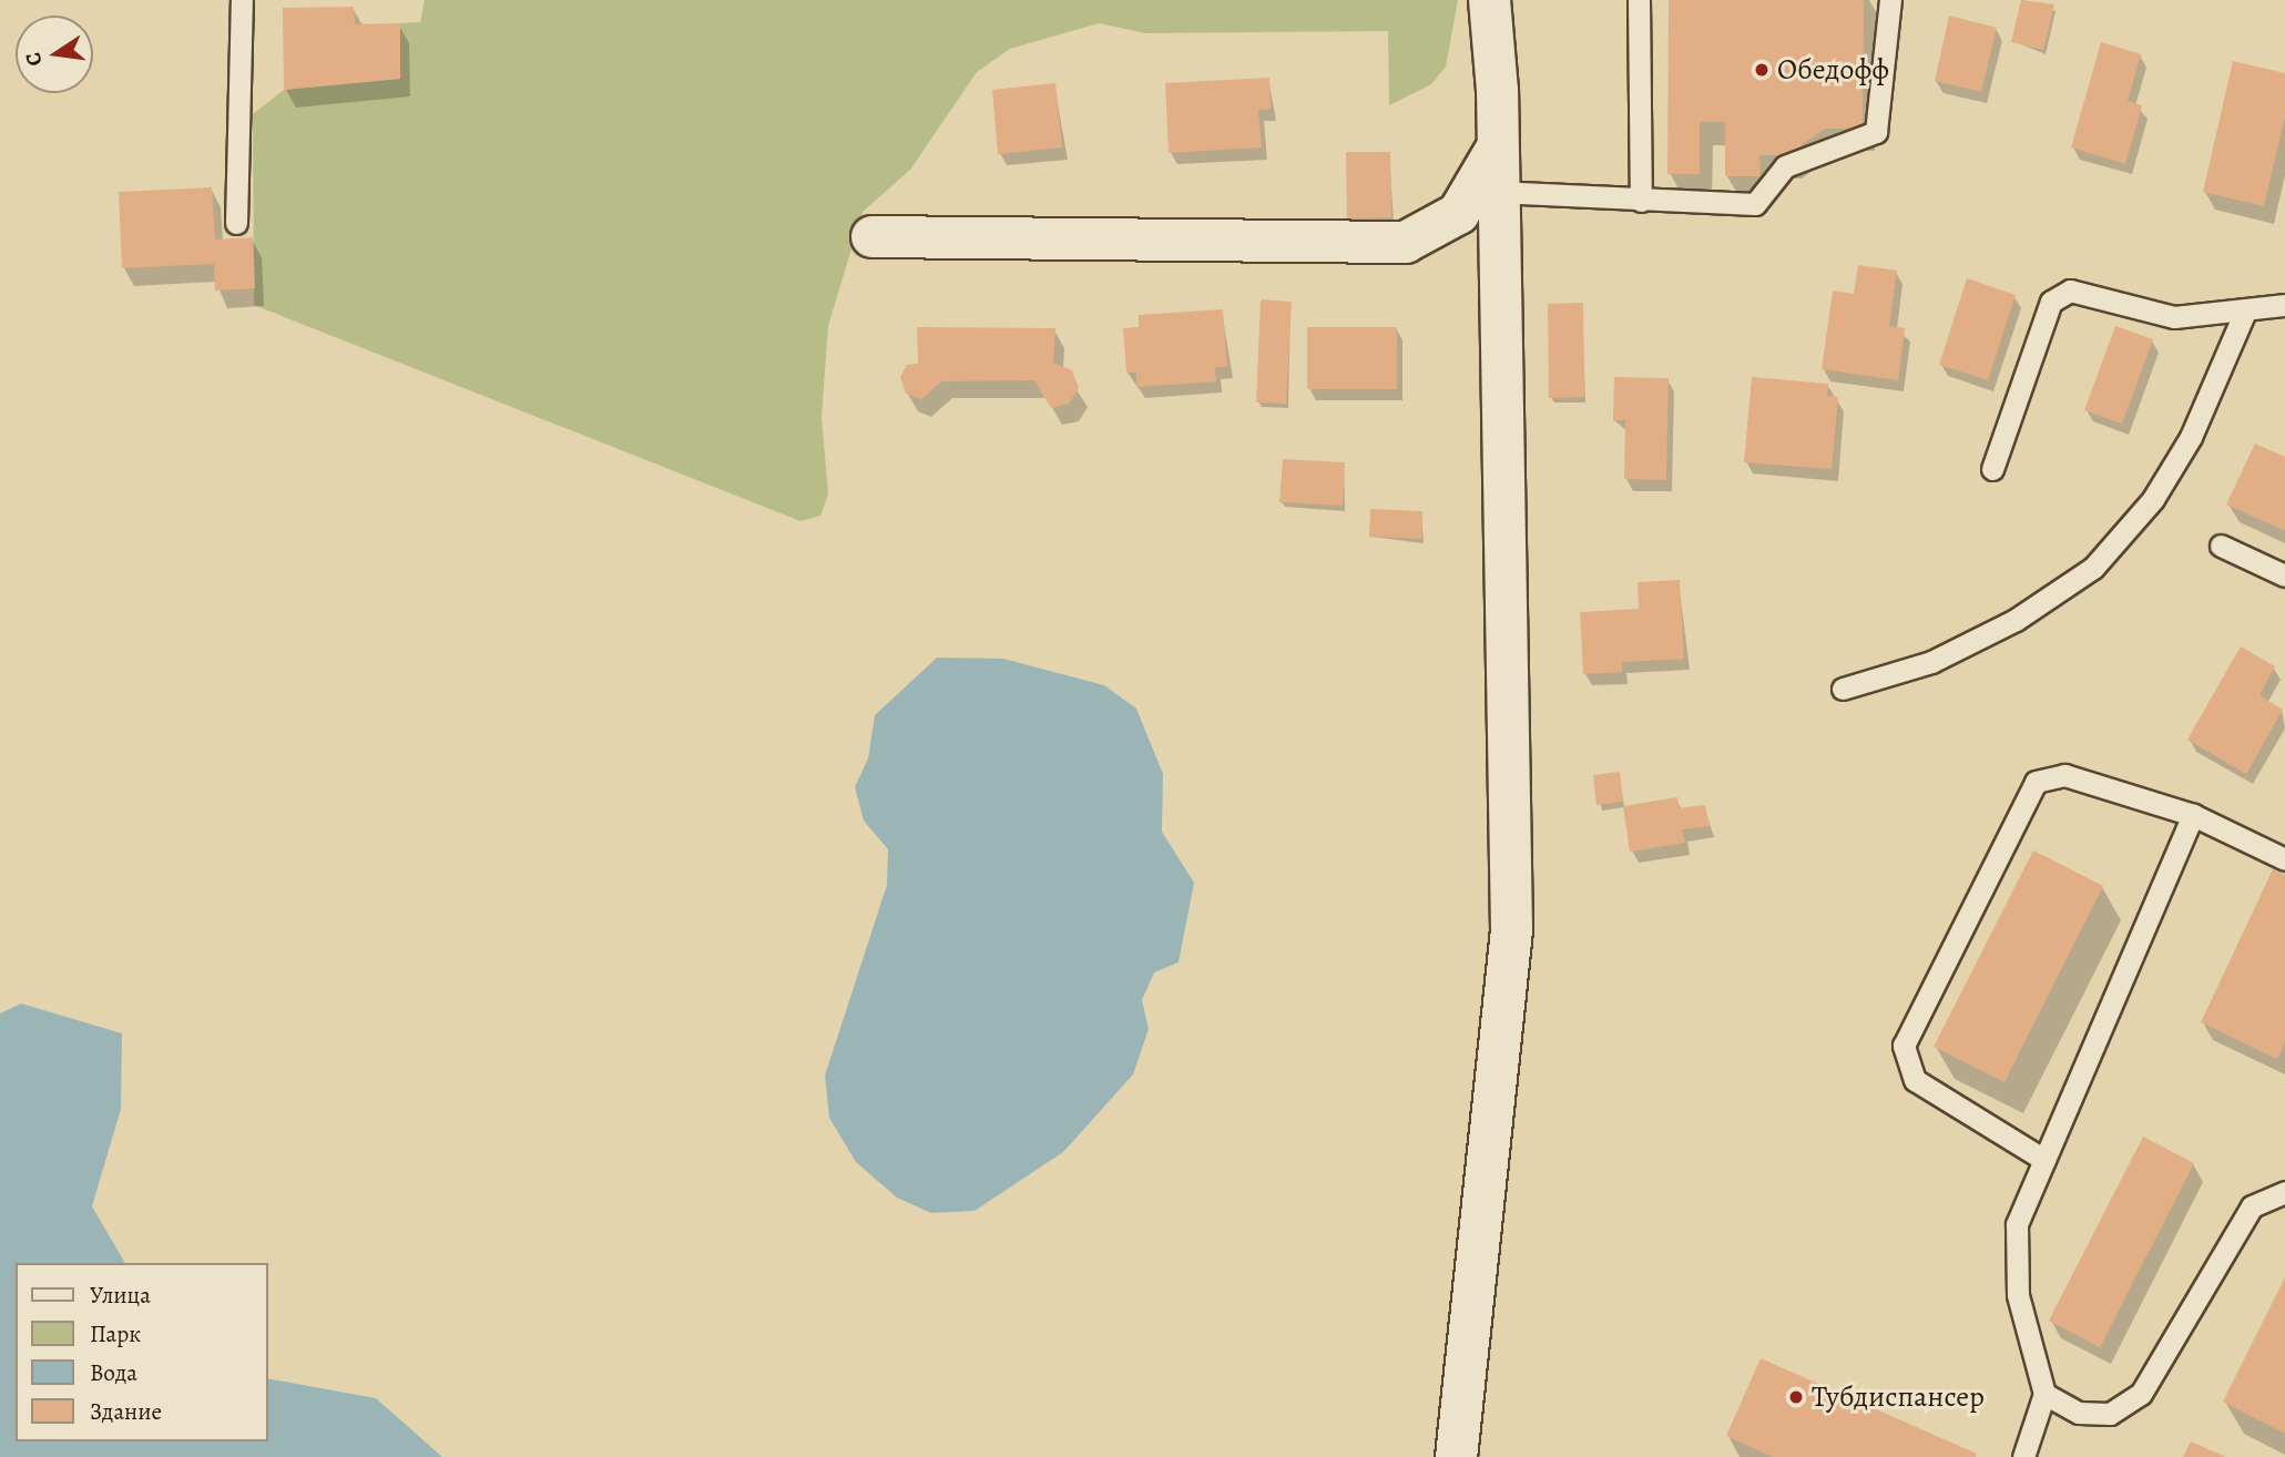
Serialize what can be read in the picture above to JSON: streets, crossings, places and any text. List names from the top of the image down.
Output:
{
  "places": ["Обедофф", "Тубдиспансер"],
  "legend": [
    "Улица",
    "Парк",
    "Вода",
    "Здание"
  ],
  "north": "left"
}
